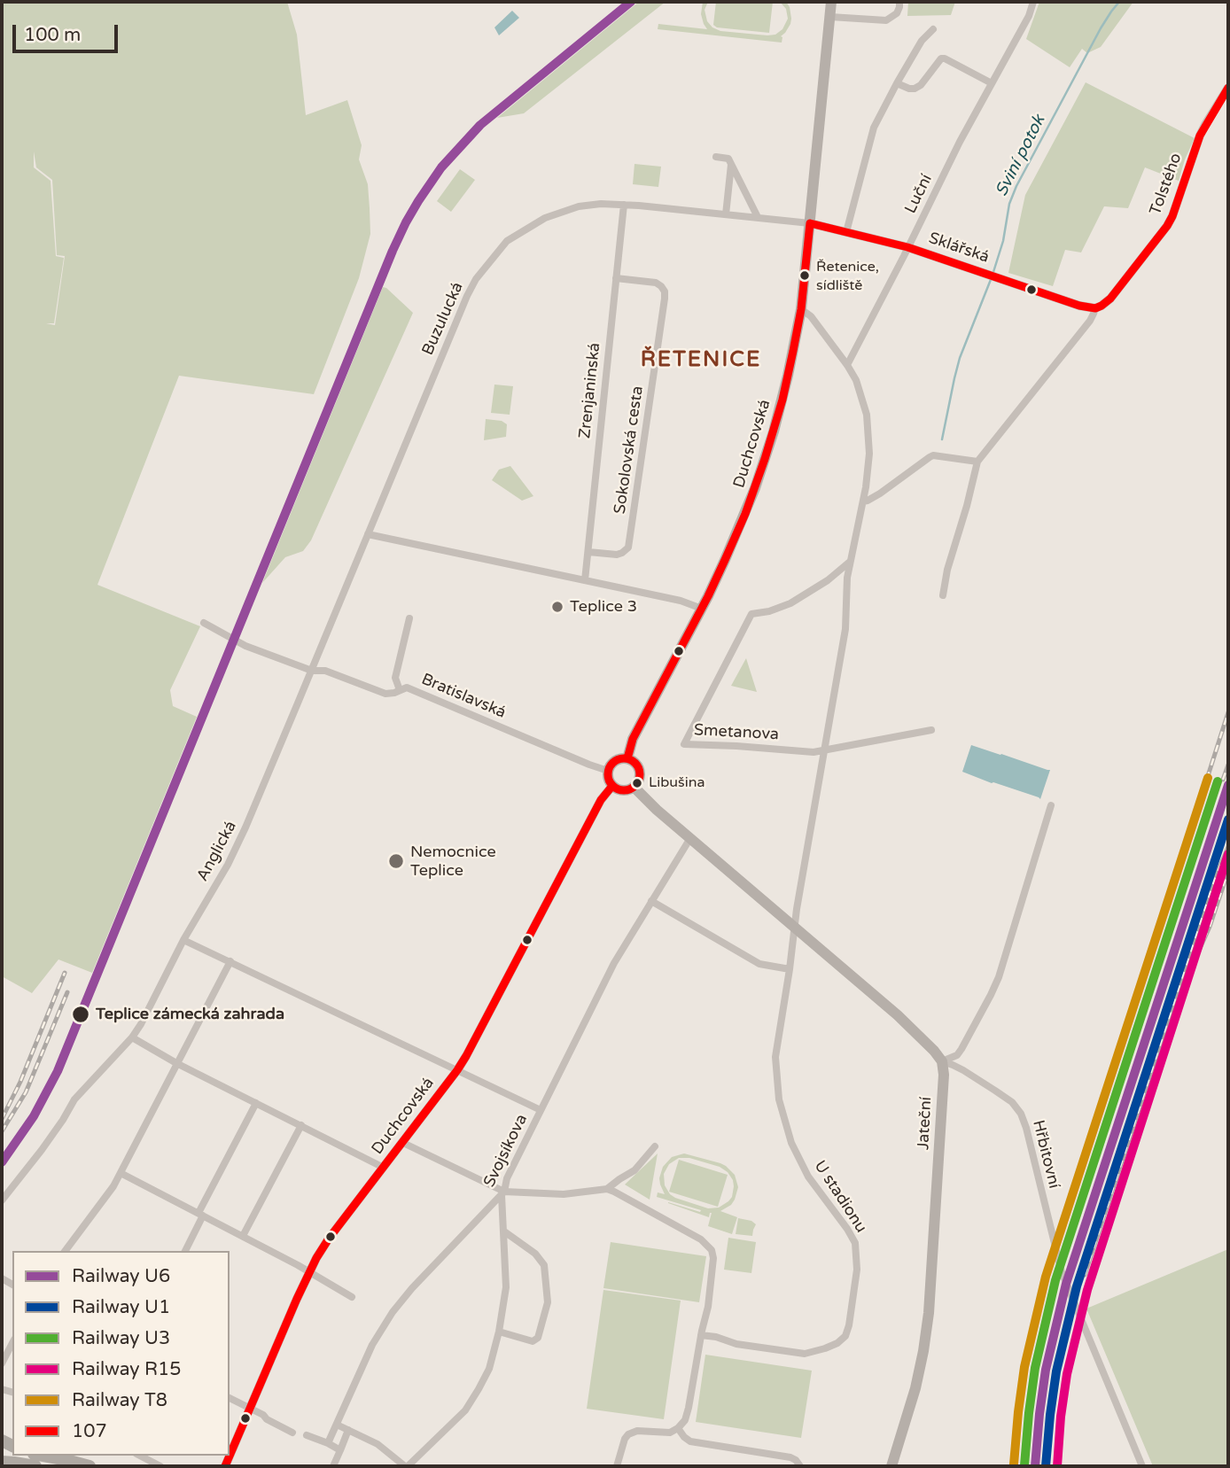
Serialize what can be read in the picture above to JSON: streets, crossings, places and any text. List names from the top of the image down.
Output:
{
  "streets": {
    "main road": ["Duchcovská", "Jateční"],
    "street": [
      "Tolstého",
      "Luční",
      "Sklářská",
      "Buzulucká",
      "Zrenjaninská",
      "Sokolovská cesta",
      "Bratislavská",
      "Smetanova",
      "Anglická",
      "Svojsíkova",
      "Hřbitovní",
      "U stadionu"
    ]
  },
  "crossings": [
    ["Tolstého", "Sklářská"],
    ["Luční", "Sklářská"],
    ["Luční", "U stadionu"],
    ["Sklářská", "Buzulucká"],
    ["Sklářská", "Duchcovská"],
    ["Buzulucká", "Zrenjaninská"],
    ["Buzulucká", "Duchcovská"],
    ["Buzulucká", "Bratislavská"],
    ["Buzulucká", "Anglická"],
    ["Zrenjaninská", "Sokolovská cesta"],
    ["Duchcovská", "Bratislavská"],
    ["Duchcovská", "U stadionu"],
    ["Bratislavská", "Anglická"],
    ["Smetanova", "U stadionu"],
    ["Jateční", "Hřbitovní"]
  ],
  "districts": ["ŘETENICE"],
  "water": ["Sviní potok"],
  "places": [
    "Řetenice, sídliště",
    "Teplice 3",
    "Libušina",
    "Nemocnice Teplice",
    "Teplice zámecká zahrada"
  ],
  "lines": [
    "rail line U6",
    "transit line 107",
    "rail line T8",
    "rail line U3",
    "rail line U1",
    "rail line R15"
  ],
  "legend": [
    "Railway U6",
    "Railway U1",
    "Railway U3",
    "Railway R15",
    "Railway T8",
    "107"
  ],
  "scale_bar": "100 m"
}
